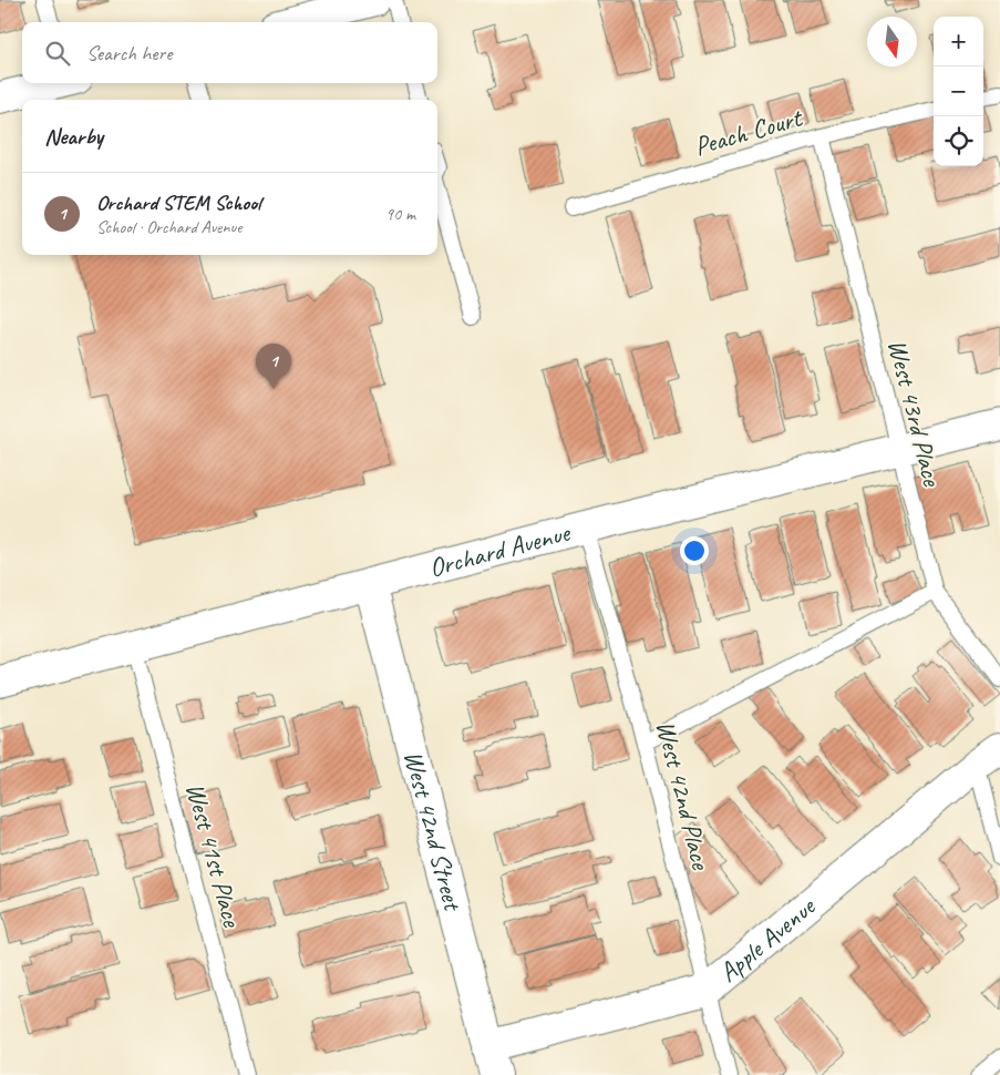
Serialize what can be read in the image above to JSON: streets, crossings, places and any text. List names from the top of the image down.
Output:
{
  "streets": {
    "street": ["Orchard Avenue", "West 42nd Street", "Apple Avenue"],
    "lane": [
      "Peach Court",
      "West 43rd Place",
      "West 42nd Place",
      "West 41st Place"
    ]
  },
  "crossings": [
    ["Peach Court", "West 43rd Place"],
    ["West 43rd Place", "Orchard Avenue"],
    ["Orchard Avenue", "West 42nd Place"],
    ["Orchard Avenue", "West 42nd Street"],
    ["Orchard Avenue", "West 41st Place"],
    ["West 42nd Place", "Apple Avenue"],
    ["West 42nd Street", "Apple Avenue"]
  ],
  "north": "bottom",
  "page": {
    "map_buttons": ["+", "−"],
    "search": "Search here",
    "heading": "Nearby",
    "list": [
      {
        "mark": "1",
        "name": "Orchard STEM School",
        "note": "School · Orchard Avenue",
        "value": "90 m"
      }
    ],
    "pins": "1"
  }
}
